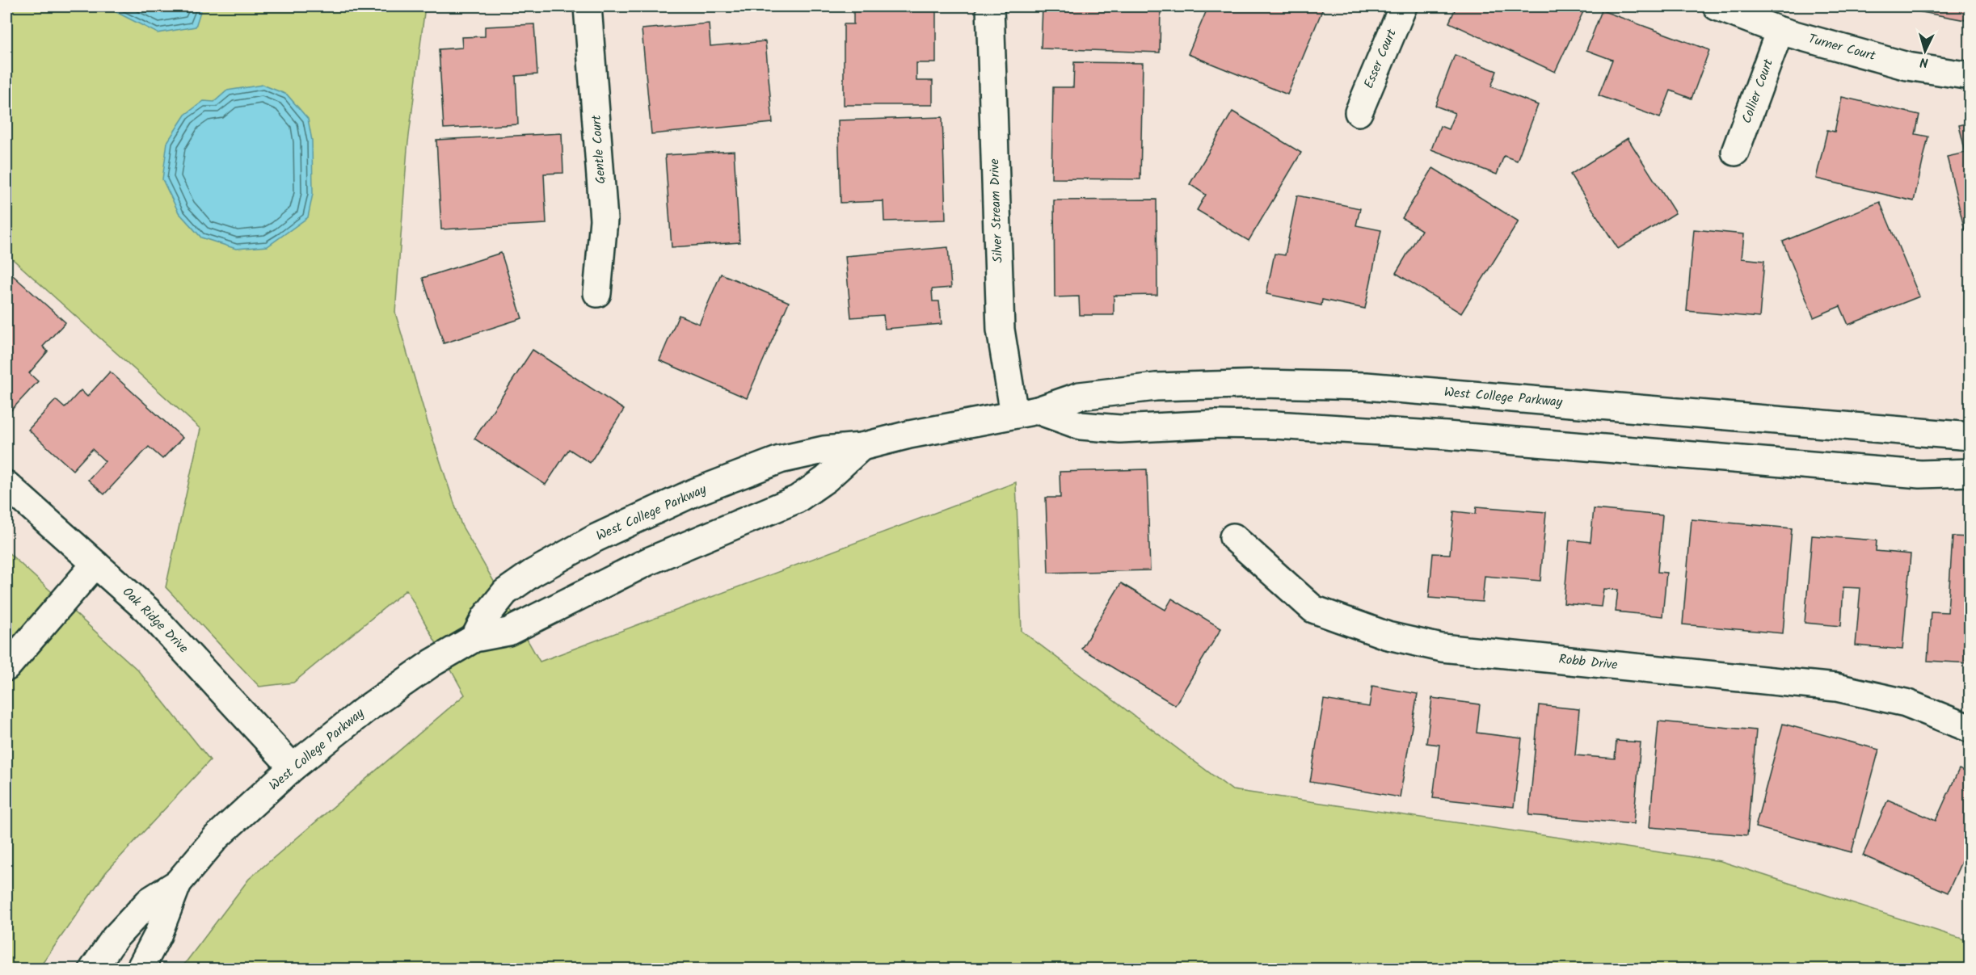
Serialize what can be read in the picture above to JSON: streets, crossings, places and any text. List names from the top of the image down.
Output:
{
  "streets": {
    "street": [
      "Turner Court",
      "Esser Court",
      "Collier Court",
      "Gentle Court",
      "Silver Stream Drive",
      "West College Parkway",
      "Oak Ridge Drive",
      "Robb Drive"
    ]
  },
  "crossings": [
    ["Turner Court", "Collier Court"],
    ["Silver Stream Drive", "West College Parkway"],
    ["West College Parkway", "Oak Ridge Drive"]
  ],
  "north": "bottom"
}
